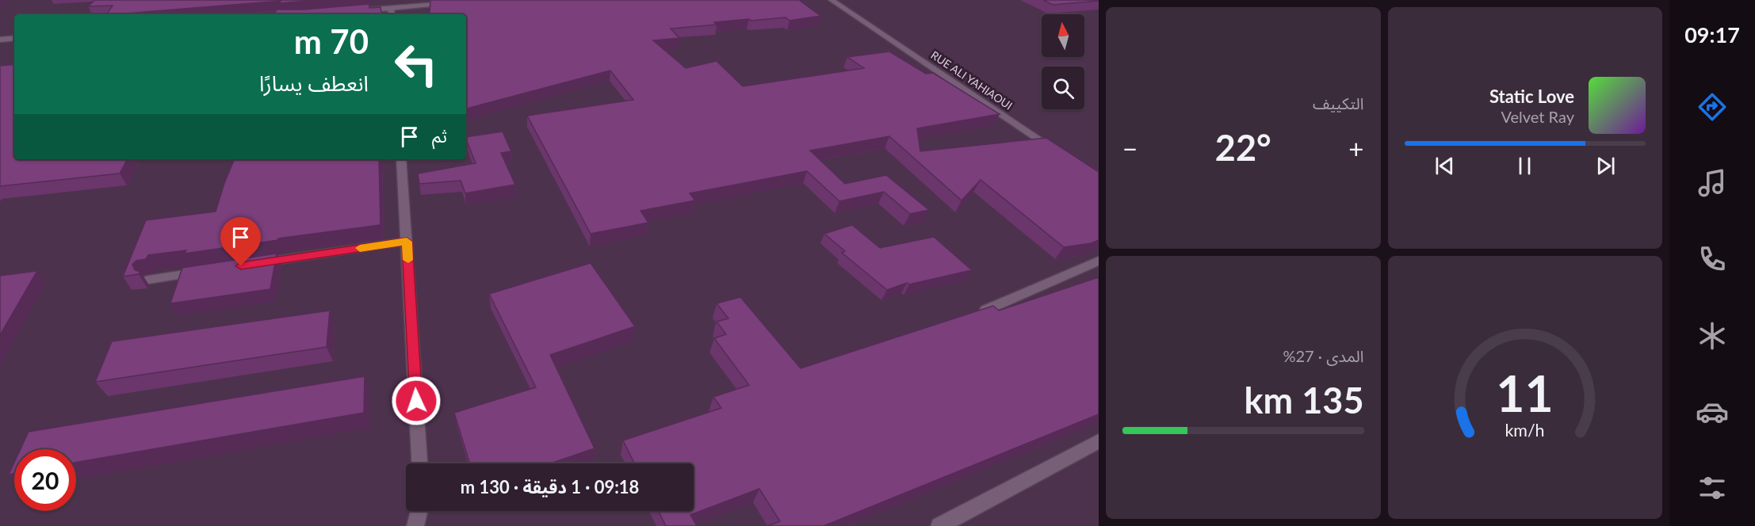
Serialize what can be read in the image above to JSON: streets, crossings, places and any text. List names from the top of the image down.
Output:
{
  "streets": {
    "street": ["RUE ALI YAHIAOUI"]
  },
  "north": "top",
  "page": {
    "tabs": "09:17",
    "tile": [
      "التكييف",
      ["المدى · 27%", "135 km"]
    ],
    "turn": ["70 m", "انعطف يسارًا"],
    "song": ["Static Love", "Velvet Ray"],
    "then": "ثم",
    "heat": ["−", "22°", "+"],
    "limit": "20",
    "trip": "09:18 · 1 دقيقة · 130 m",
    "gauge": ["11", "km/h"]
  }
}
